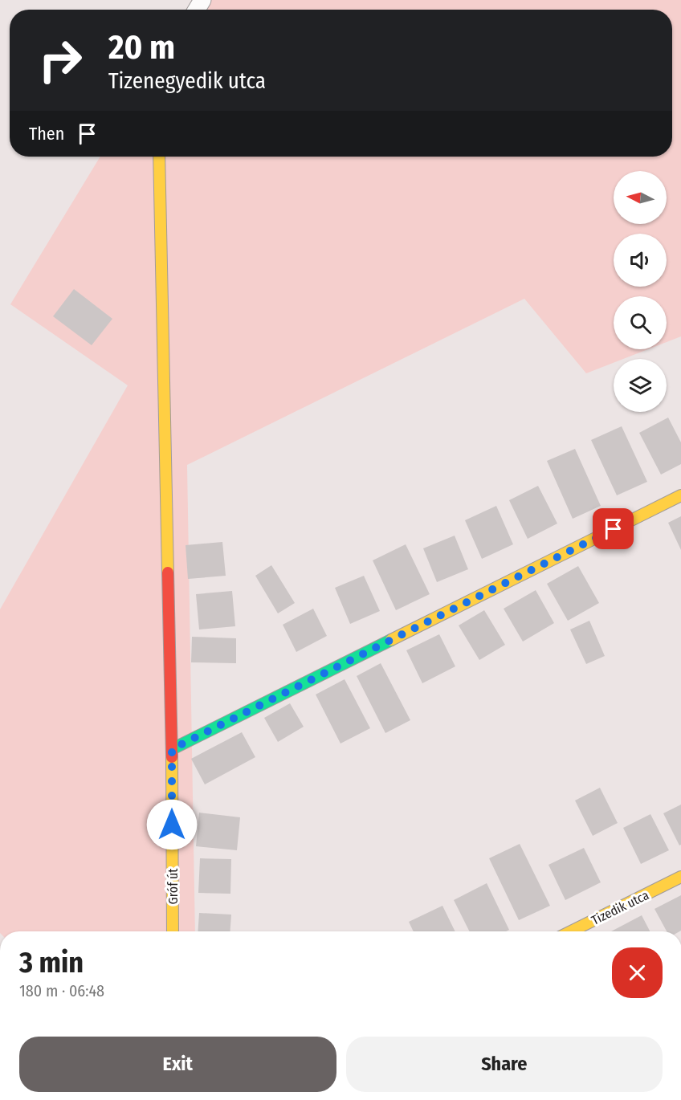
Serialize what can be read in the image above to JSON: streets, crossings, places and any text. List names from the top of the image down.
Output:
{
  "streets": {
    "street": ["Gróf út", "Tizedik utca"]
  },
  "north": "left",
  "page": {
    "turn": ["20 m", "Tizenegyedik utca"],
    "then": "Then",
    "heading": ["3 min", "180 m · 06:48"],
    "buttons": ["Exit", "Share"]
  }
}
